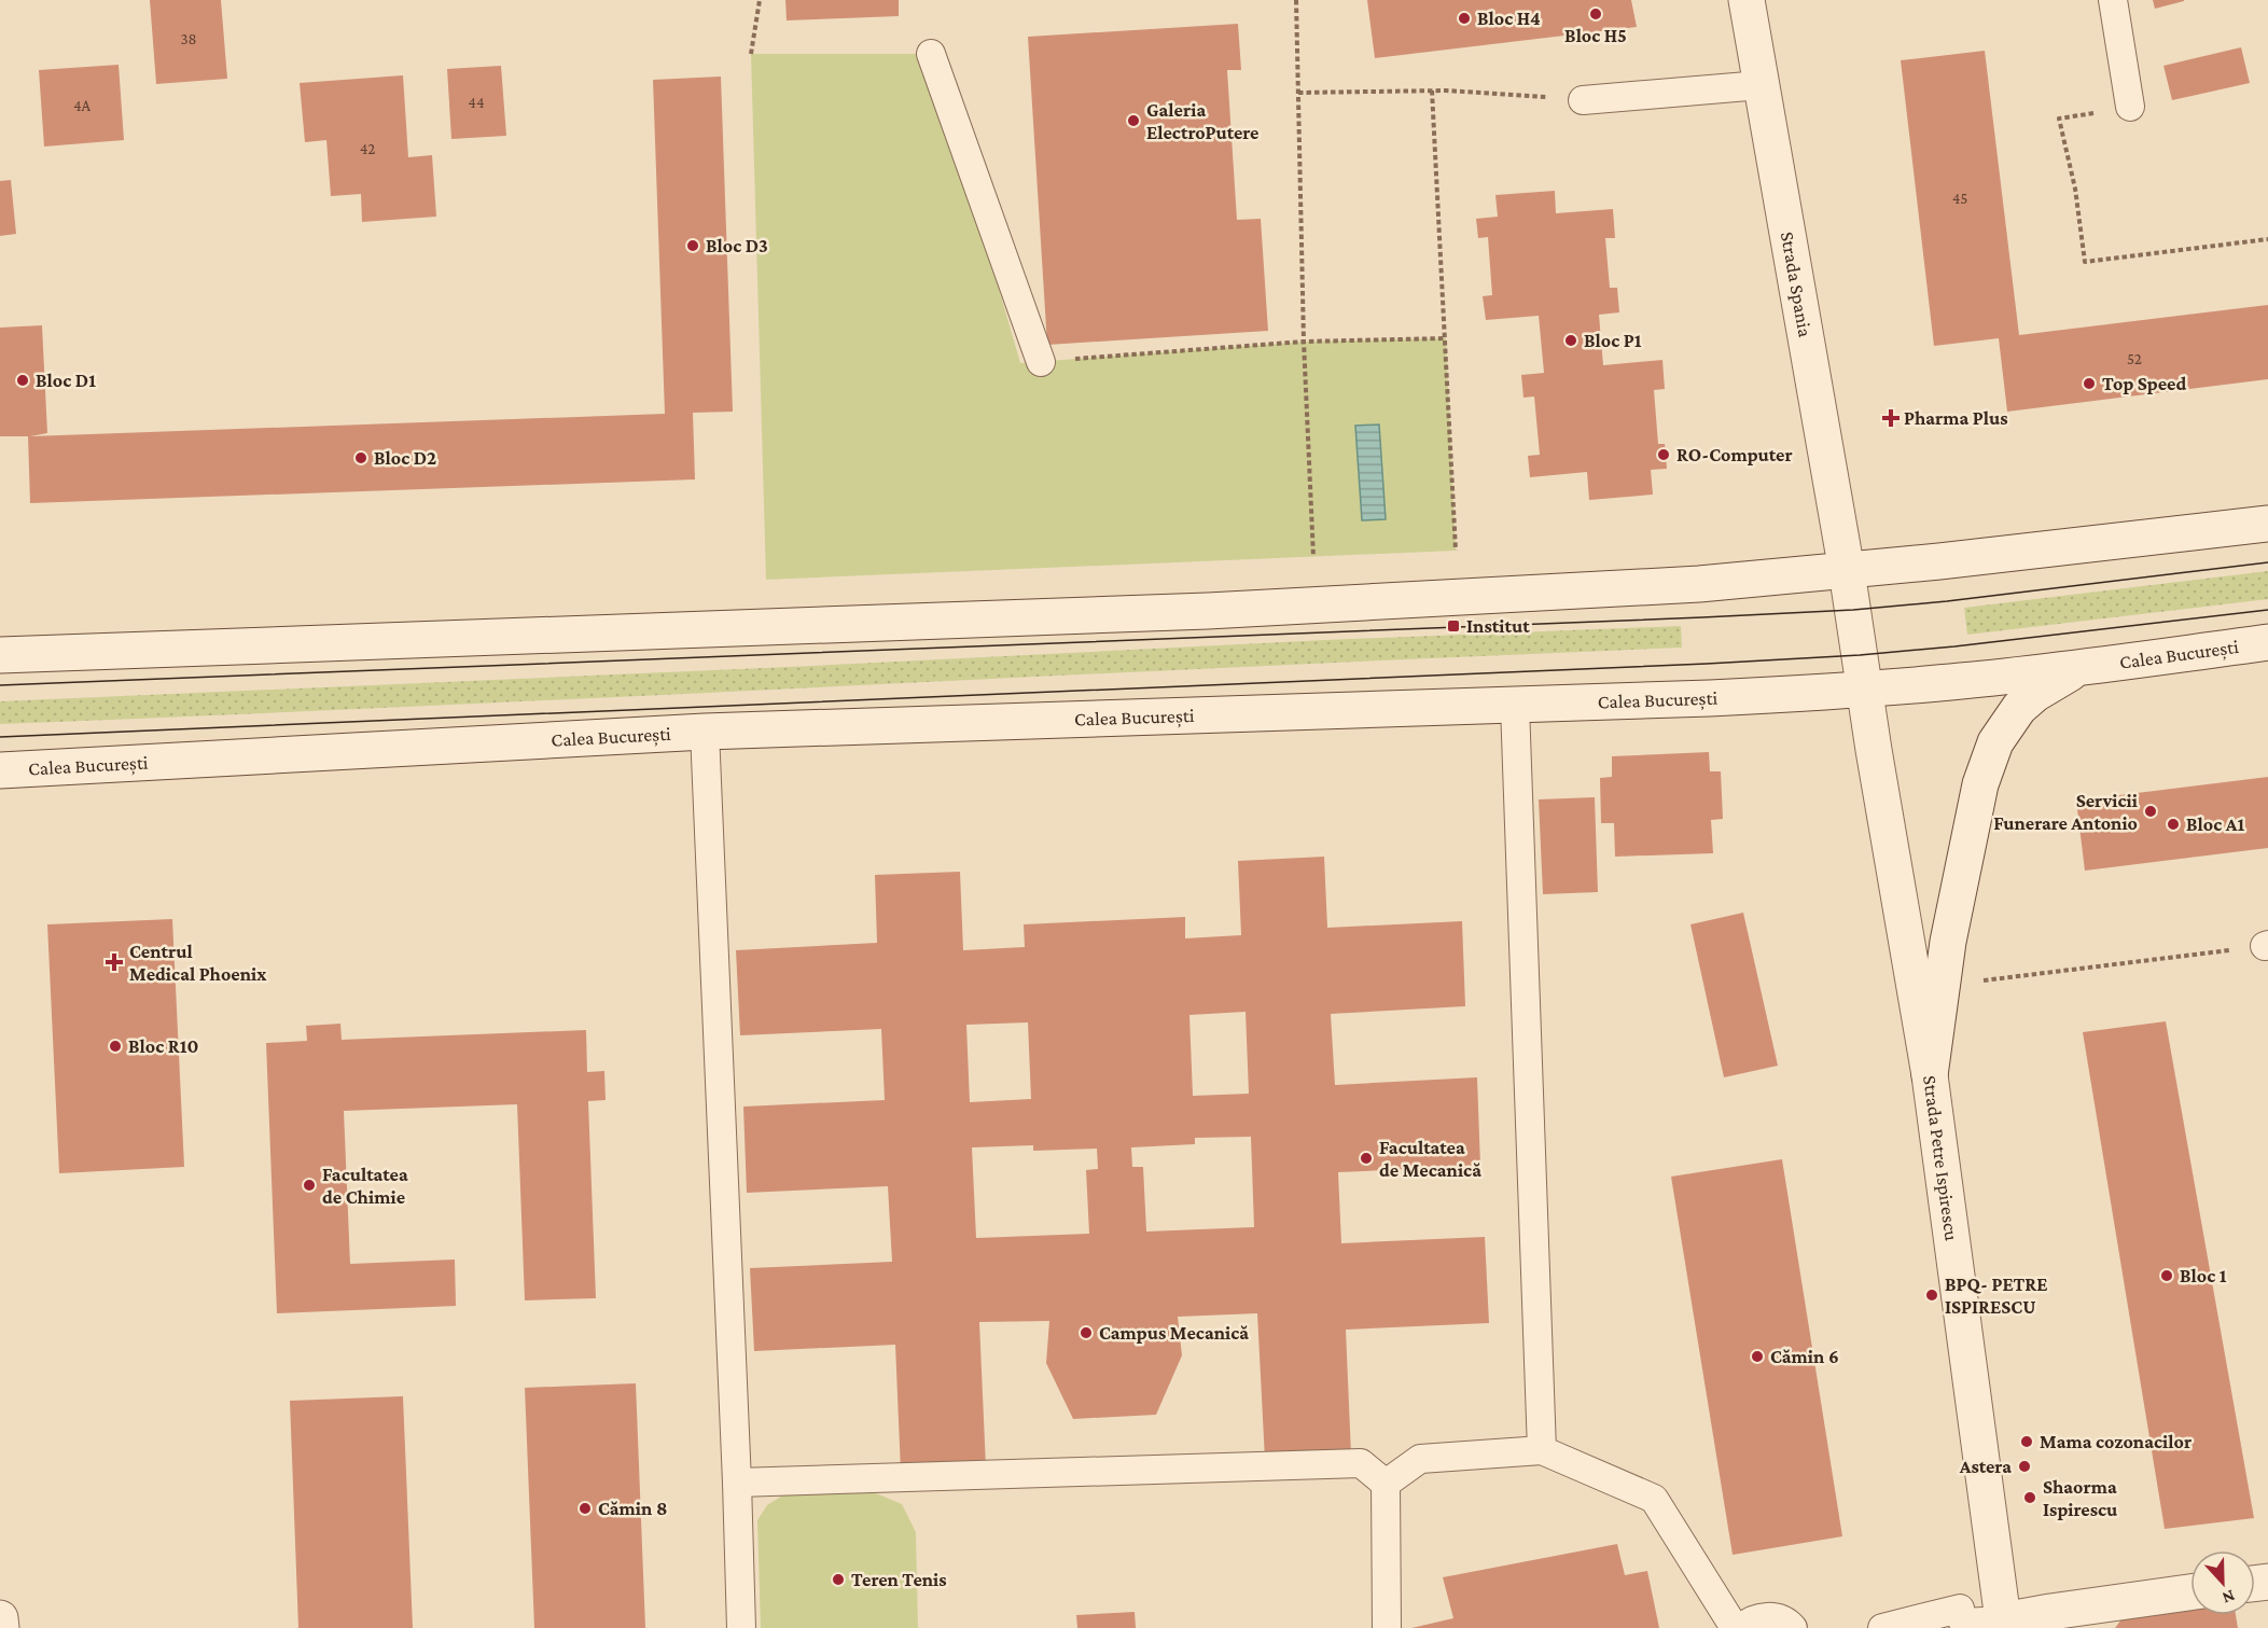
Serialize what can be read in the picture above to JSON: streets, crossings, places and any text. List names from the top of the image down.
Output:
{
  "streets": {
    "main road": ["Strada Spania", "Calea București", "Strada Petre Ispirescu"]
  },
  "crossings": [
    ["Strada Spania", "Calea București"],
    ["Strada Spania", "Strada Petre Ispirescu"],
    ["Calea București", "Strada Petre Ispirescu"]
  ],
  "places": {
    "other": [
      "Bloc H5",
      "Bloc H4",
      "Galeria ElectroPutere",
      "Bloc D3",
      "Bloc P1",
      "Bloc D1",
      "Top Speed",
      "RO-Computer",
      "Bloc D2",
      "Servicii Funerare Antonio",
      "Bloc A1",
      "Bloc R10",
      "Facultatea de Mecanică",
      "Facultatea de Chimie",
      "Bloc 1",
      "BPQ- PETRE ISPIRESCU",
      "Campus Mecanică",
      "Cămin 6",
      "Mama cozonacilor",
      "Astera",
      "Shaorma Ispirescu",
      "Cămin 8",
      "Teren Tenis"
    ],
    "health": ["Pharma Plus", "Centrul Medical Phoenix"],
    "transit": ["Institut"]
  },
  "house_numbers": [
    "38",
    "44",
    "4A",
    "42",
    "45",
    "52"
  ],
  "north": "bottom"
}
